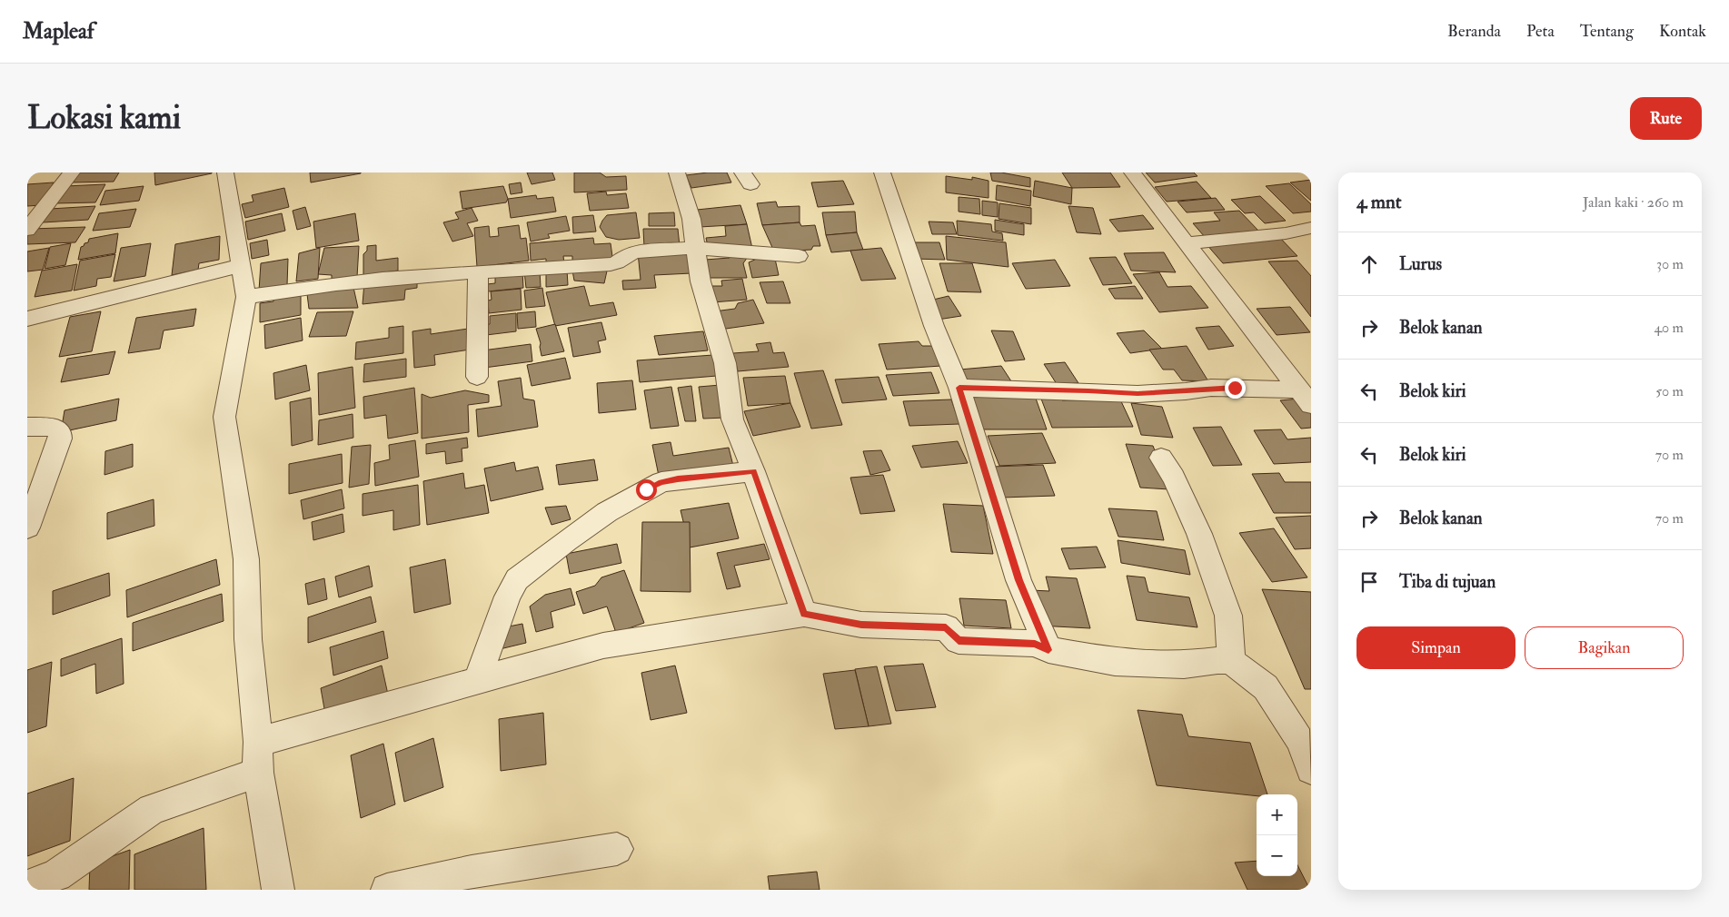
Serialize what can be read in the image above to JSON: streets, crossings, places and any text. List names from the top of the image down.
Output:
{
  "page": {
    "header": "Mapleaf",
    "nav": [
      "Beranda",
      "Peta",
      "Tentang",
      "Kontak"
    ],
    "buttons": [
      "Rute",
      ["Simpan", "Bagikan"]
    ],
    "title": "Lokasi kami",
    "heading": ["4 mnt", "Jalan kaki · 260 m"],
    "list": [
      ["Lurus", "30 m"],
      ["Belok kanan", "40 m"],
      ["Belok kiri", "50 m"],
      ["Belok kiri", "70 m"],
      ["Belok kanan", "70 m"],
      "Tiba di tujuan"
    ],
    "map_buttons": ["+", "−"]
  }
}
